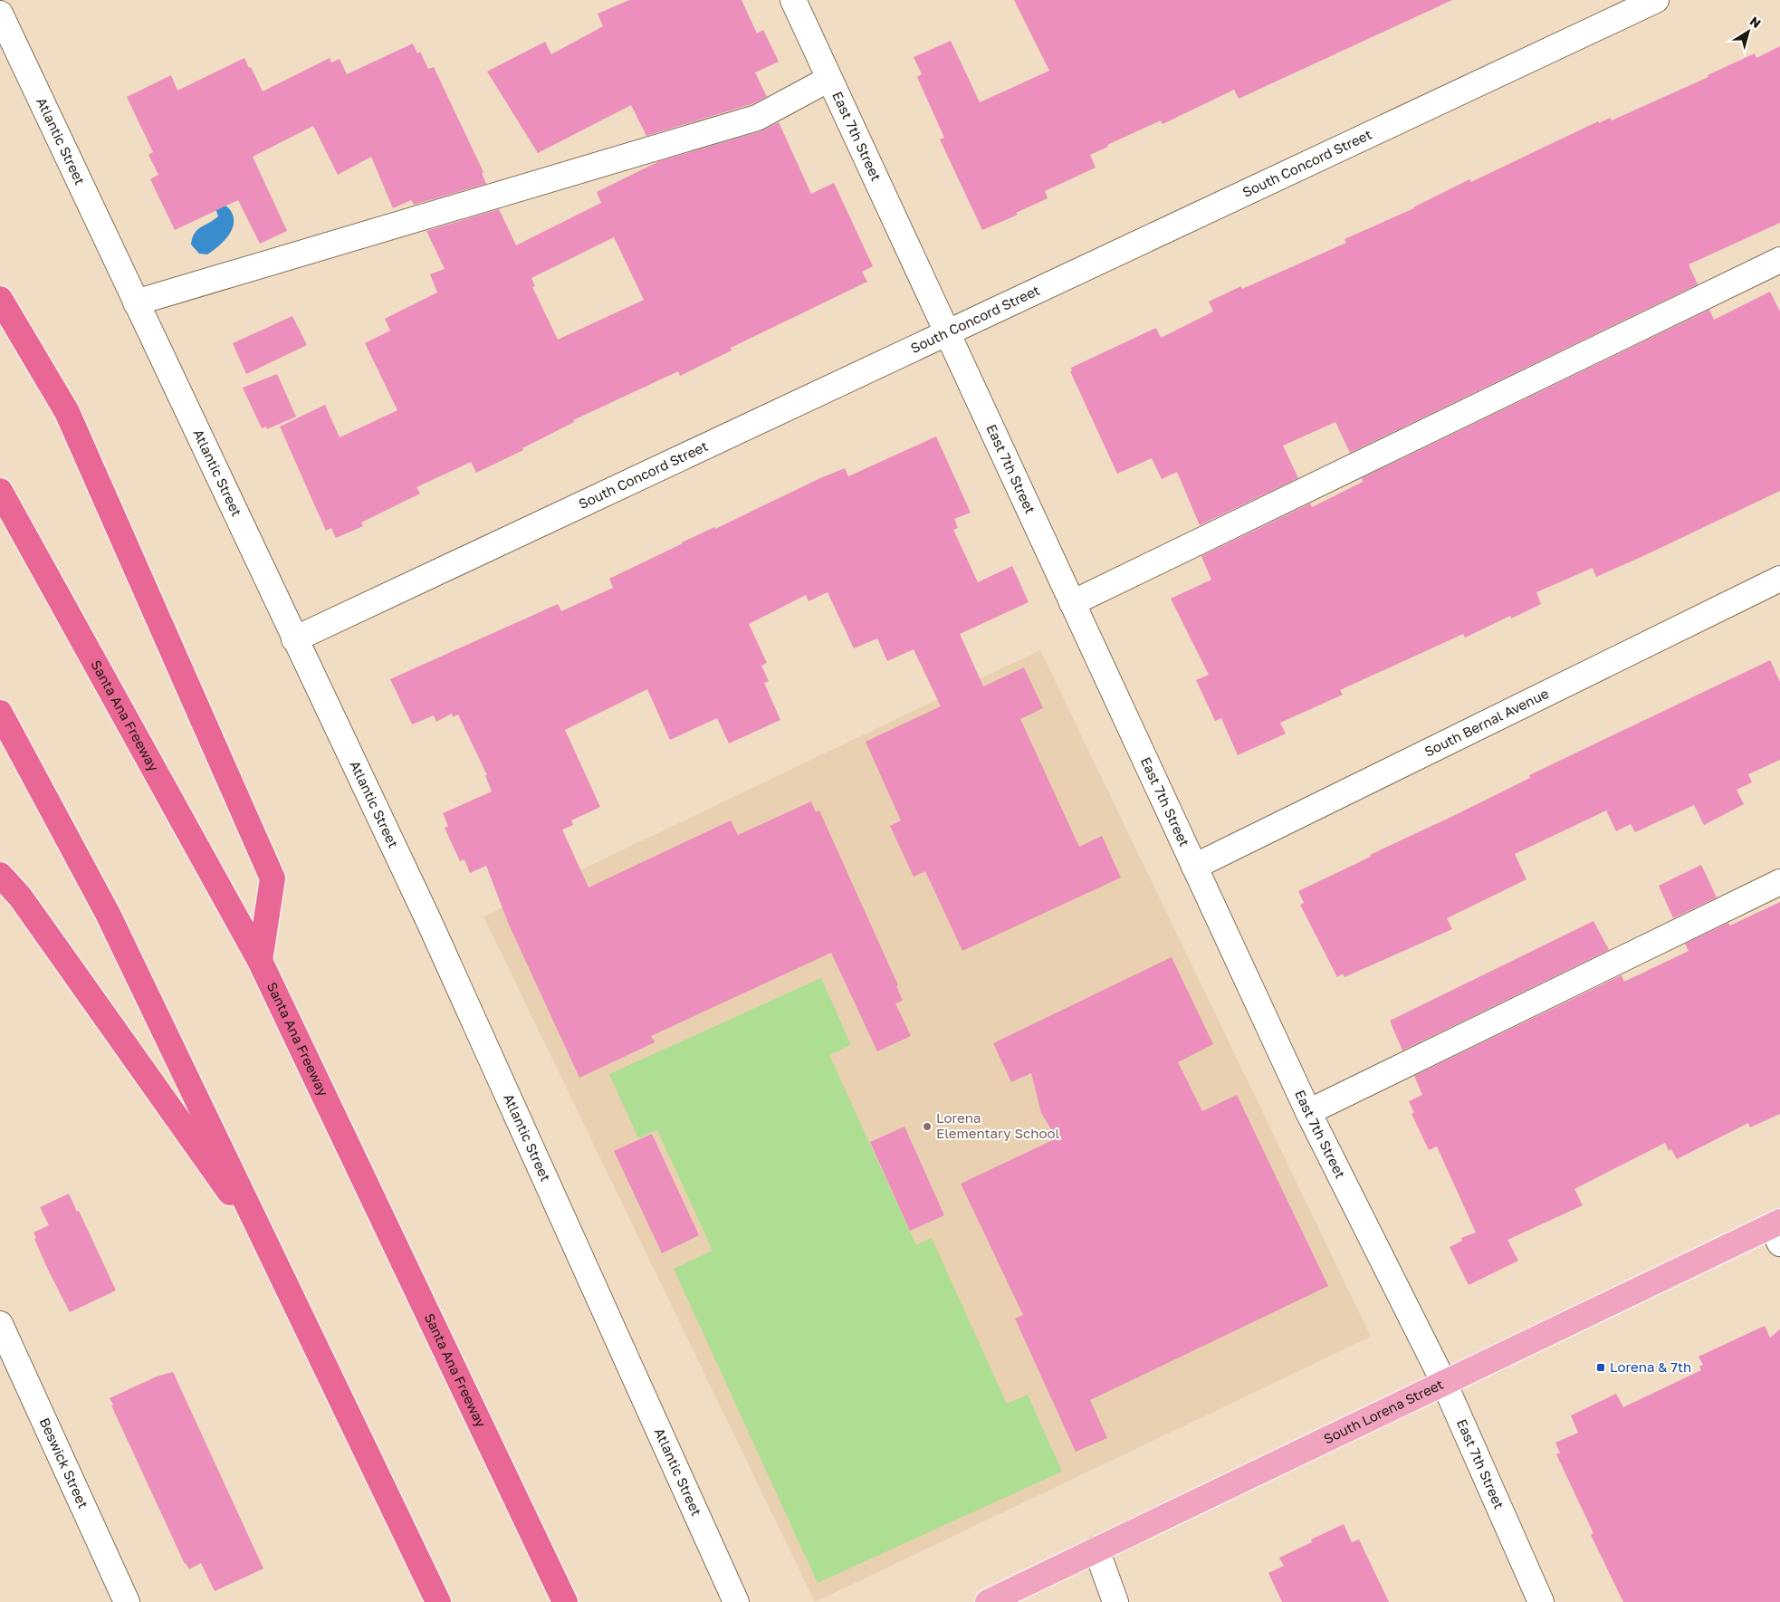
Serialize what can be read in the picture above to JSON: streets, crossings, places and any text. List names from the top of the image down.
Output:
{
  "streets": {
    "highway": ["Santa Ana Freeway"],
    "main road": ["South Lorena Street"],
    "street": [
      "East 7th Street",
      "Atlantic Street",
      "South Concord Street",
      "South Bernal Avenue",
      "Beswick Street"
    ]
  },
  "crossings": [
    ["East 7th Street", "South Concord Street"],
    ["East 7th Street", "South Bernal Avenue"],
    ["East 7th Street", "South Lorena Street"],
    ["Atlantic Street", "South Concord Street"]
  ],
  "places": {
    "other": ["Lorena Elementary School"],
    "transit": ["Lorena & 7th"]
  },
  "north": "top right"
}
